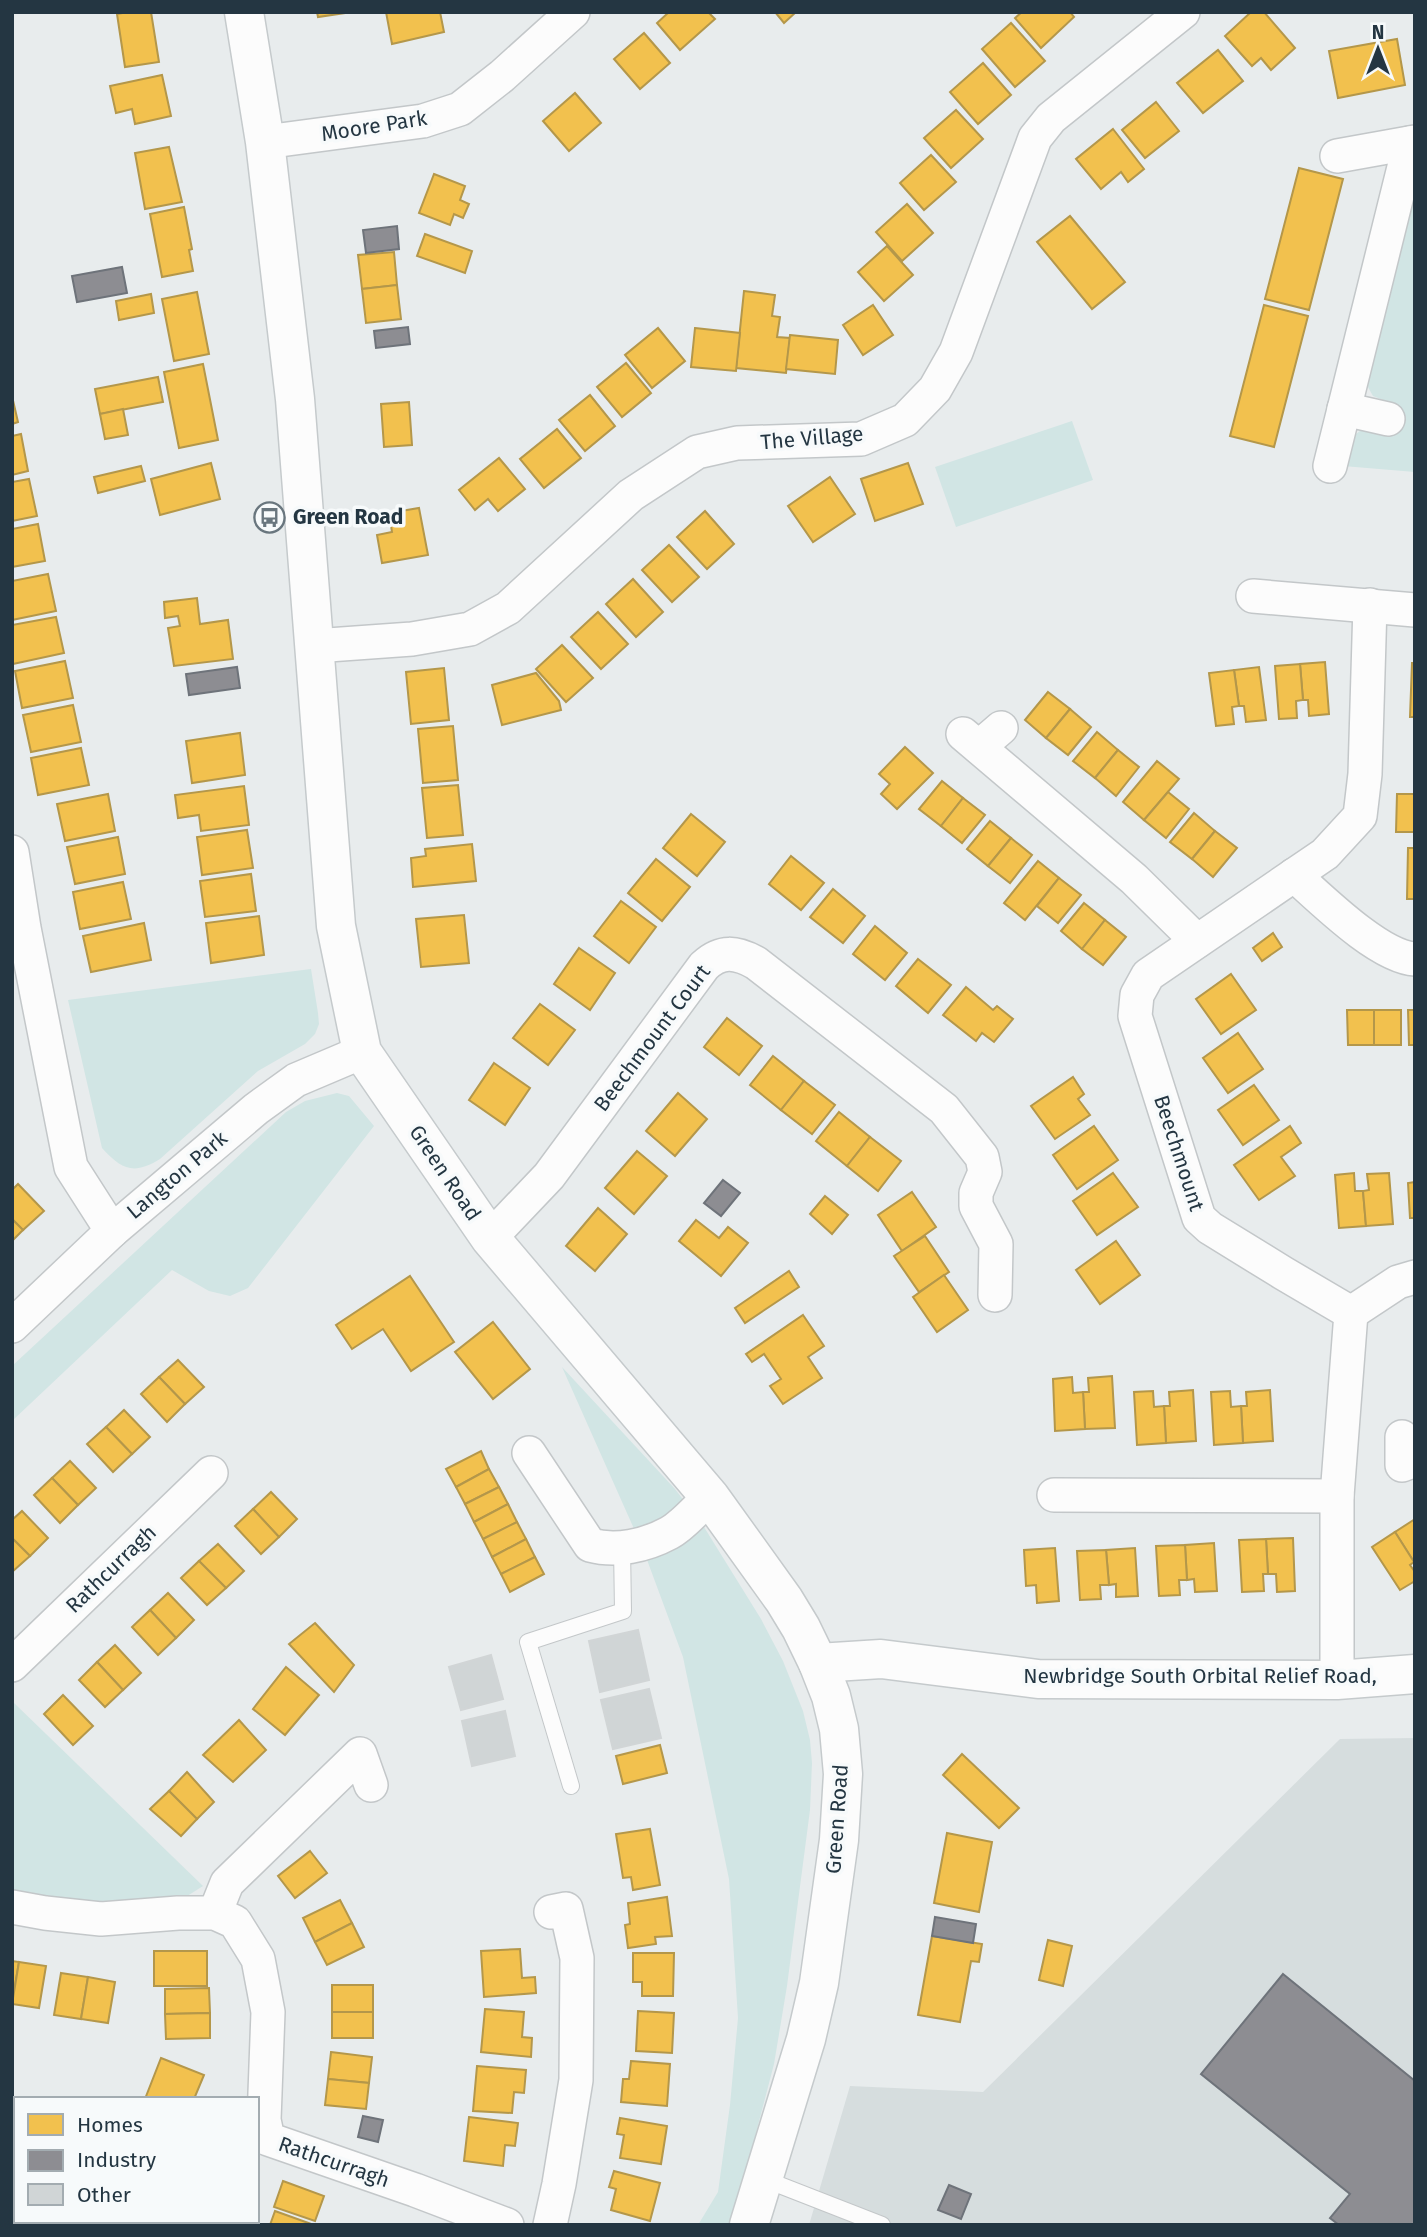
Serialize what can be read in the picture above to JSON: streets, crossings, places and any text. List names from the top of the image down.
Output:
{
  "streets": {
    "street": [
      "Moore Park",
      "The Village",
      "Beechmount Court",
      "Beechmount",
      "Green Road",
      "Langton Park",
      "Rathcurragh",
      "Newbridge South Orbital Relief Road,"
    ]
  },
  "crossings": [
    ["Moore Park", "Green Road"],
    ["The Village", "Green Road"],
    ["Beechmount Court", "Green Road"],
    ["Green Road", "Langton Park"],
    ["Green Road", "Newbridge South Orbital Relief Road,"]
  ],
  "places": {
    "bus stop": ["Green Road"]
  },
  "legend": ["Homes", "Industry", "Other"],
  "north": "top"
}
